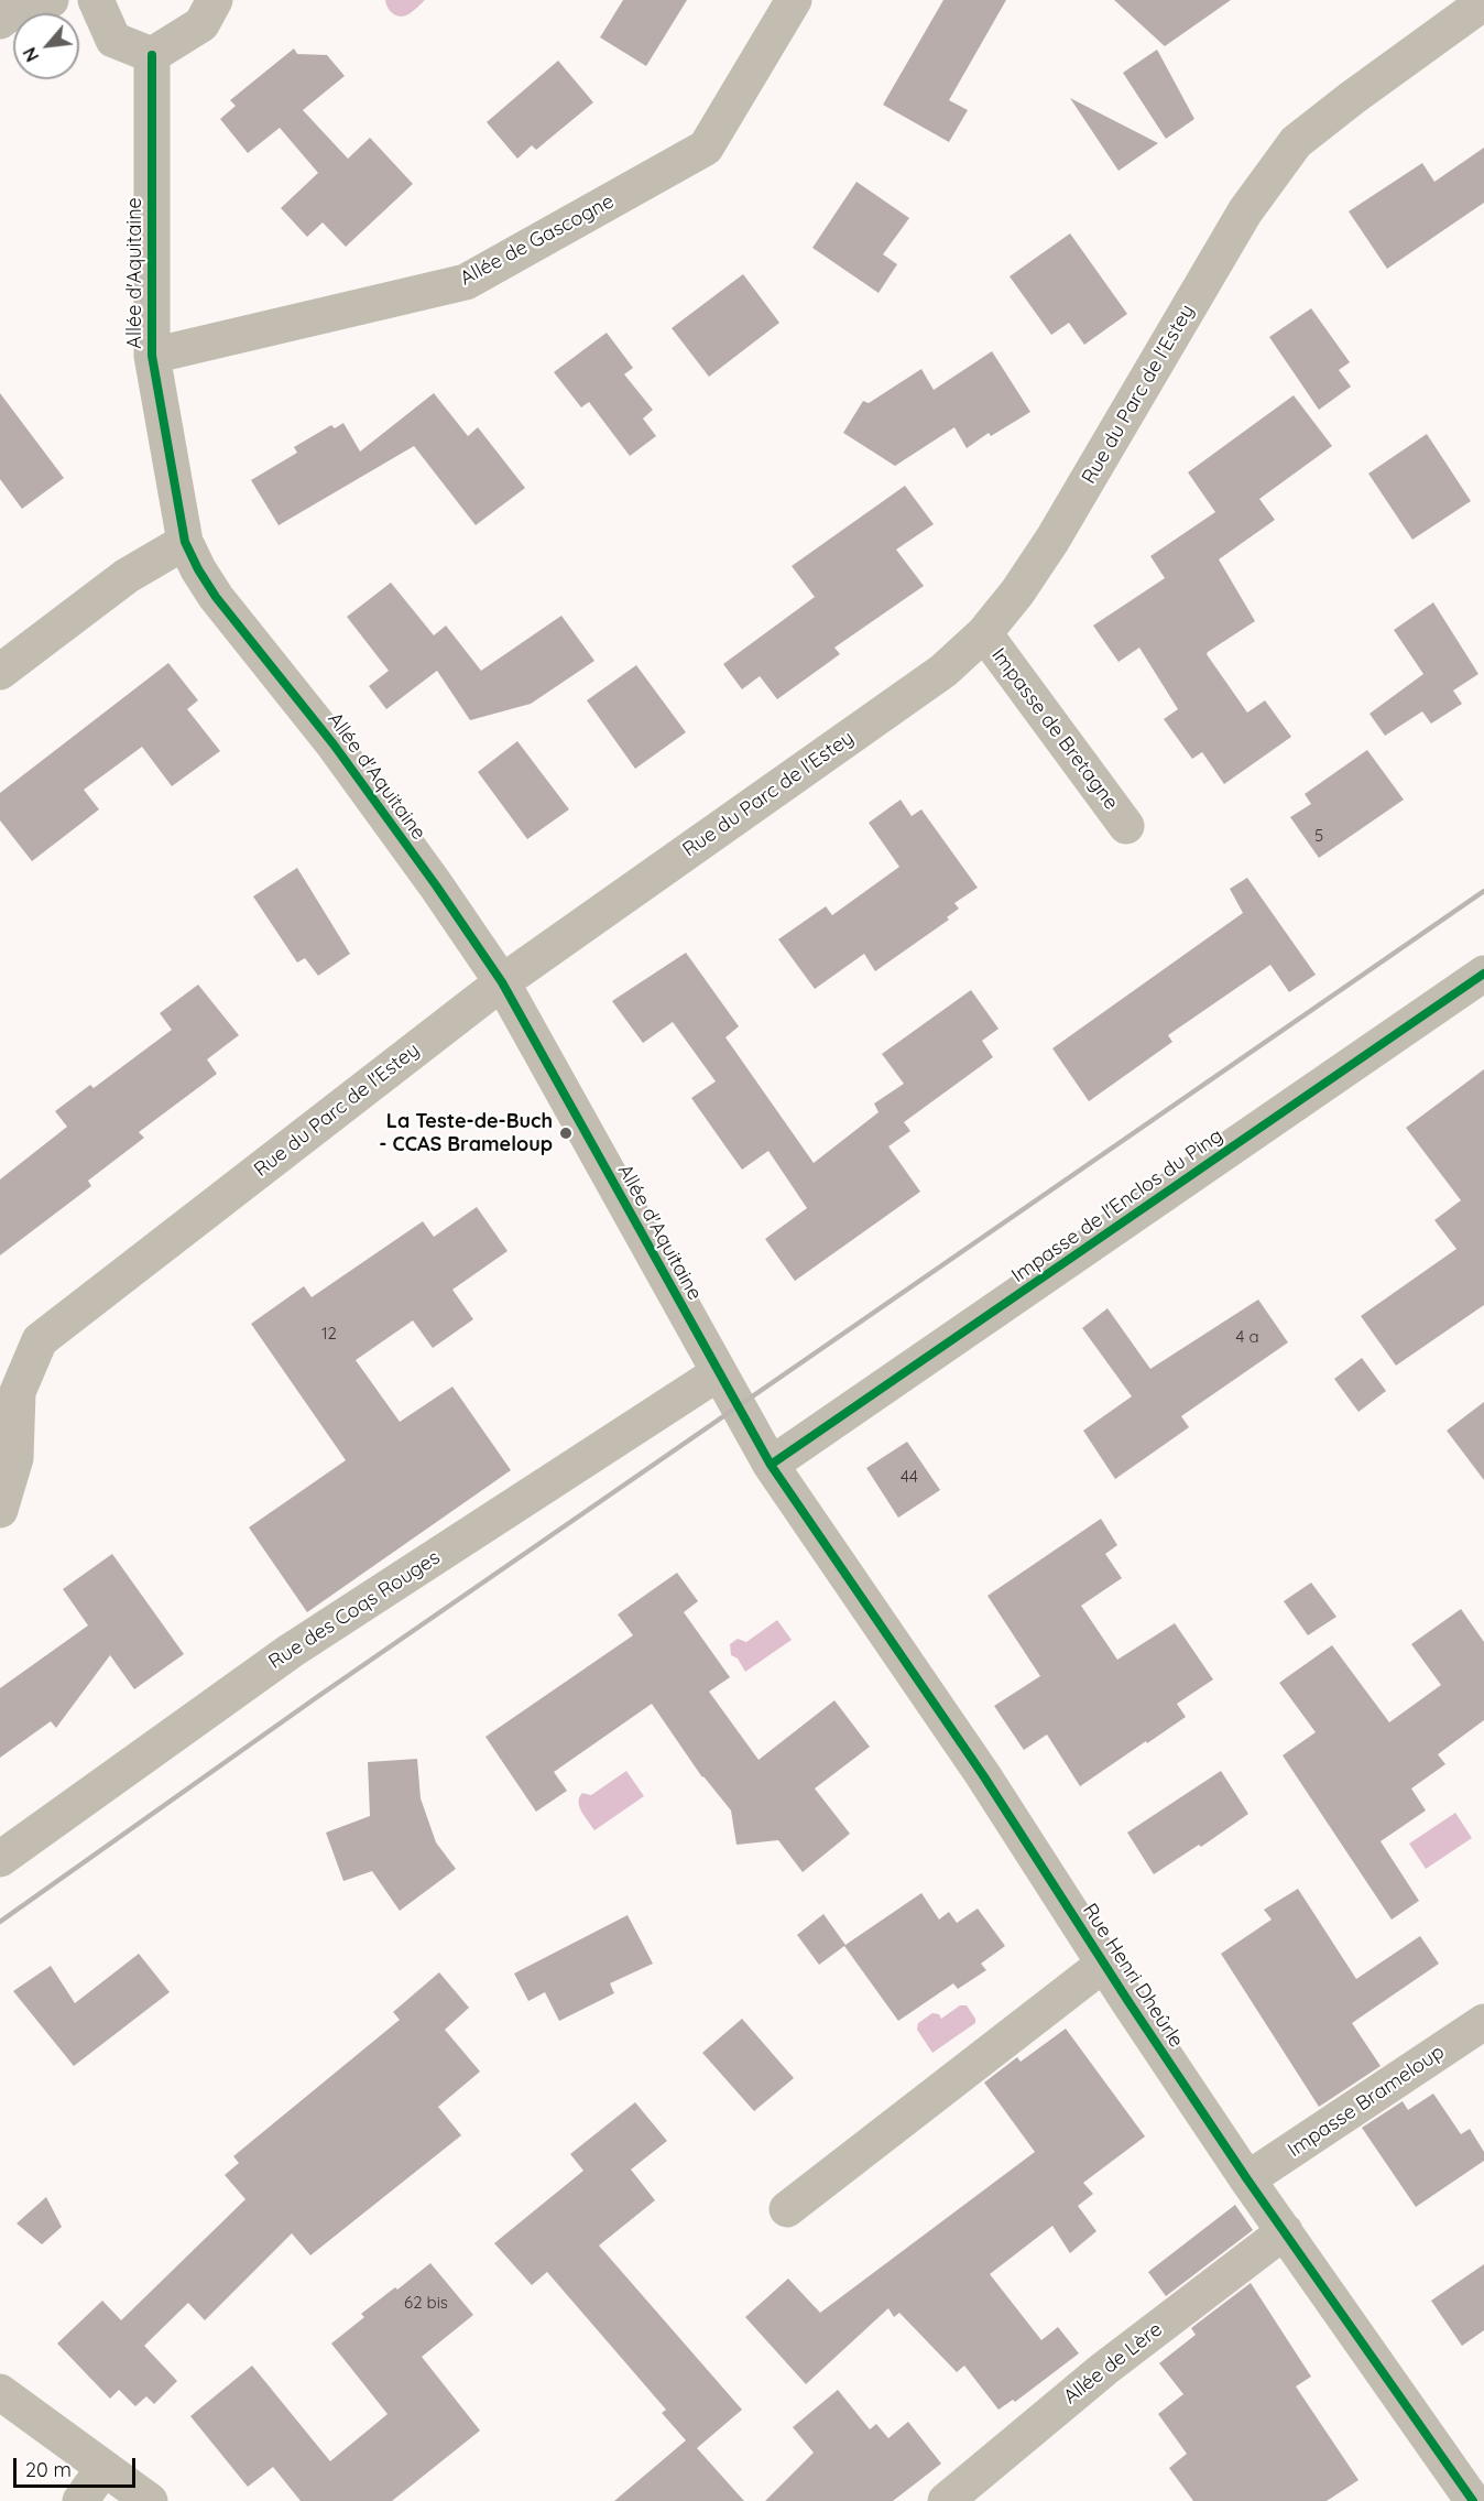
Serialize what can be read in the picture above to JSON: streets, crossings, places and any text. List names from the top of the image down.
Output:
{
  "streets": {
    "street": [
      "Allée de Gascogne",
      "Allée d'Aquitaine",
      "Rue du Parc de l'Estey",
      "Impasse de Bretagne",
      "Impasse de l'Enclos du Ping",
      "Rue des Coqs Rouges",
      "Rue Henri Dheûrle",
      "Impasse Brameloup",
      "Allée de Lère"
    ]
  },
  "crossings": [
    ["Allée de Gascogne", "Allée d'Aquitaine"],
    ["Allée d'Aquitaine", "Rue du Parc de l'Estey"],
    ["Allée d'Aquitaine", "Impasse de l'Enclos du Ping"],
    ["Allée d'Aquitaine", "Rue des Coqs Rouges"],
    ["Allée d'Aquitaine", "Rue Henri Dheûrle"],
    ["Rue du Parc de l'Estey", "Impasse de Bretagne"],
    ["Impasse de l'Enclos du Ping", "Rue Henri Dheûrle"],
    ["Rue Henri Dheûrle", "Impasse Brameloup"],
    ["Rue Henri Dheûrle", "Allée de Lère"]
  ],
  "places": ["La Teste-de-Buch - CCAS Brameloup"],
  "house_numbers": [
    "5",
    "12",
    "4 a",
    "44",
    "62 bis"
  ],
  "scale_bar": "20 m",
  "north": "bottom left"
}
